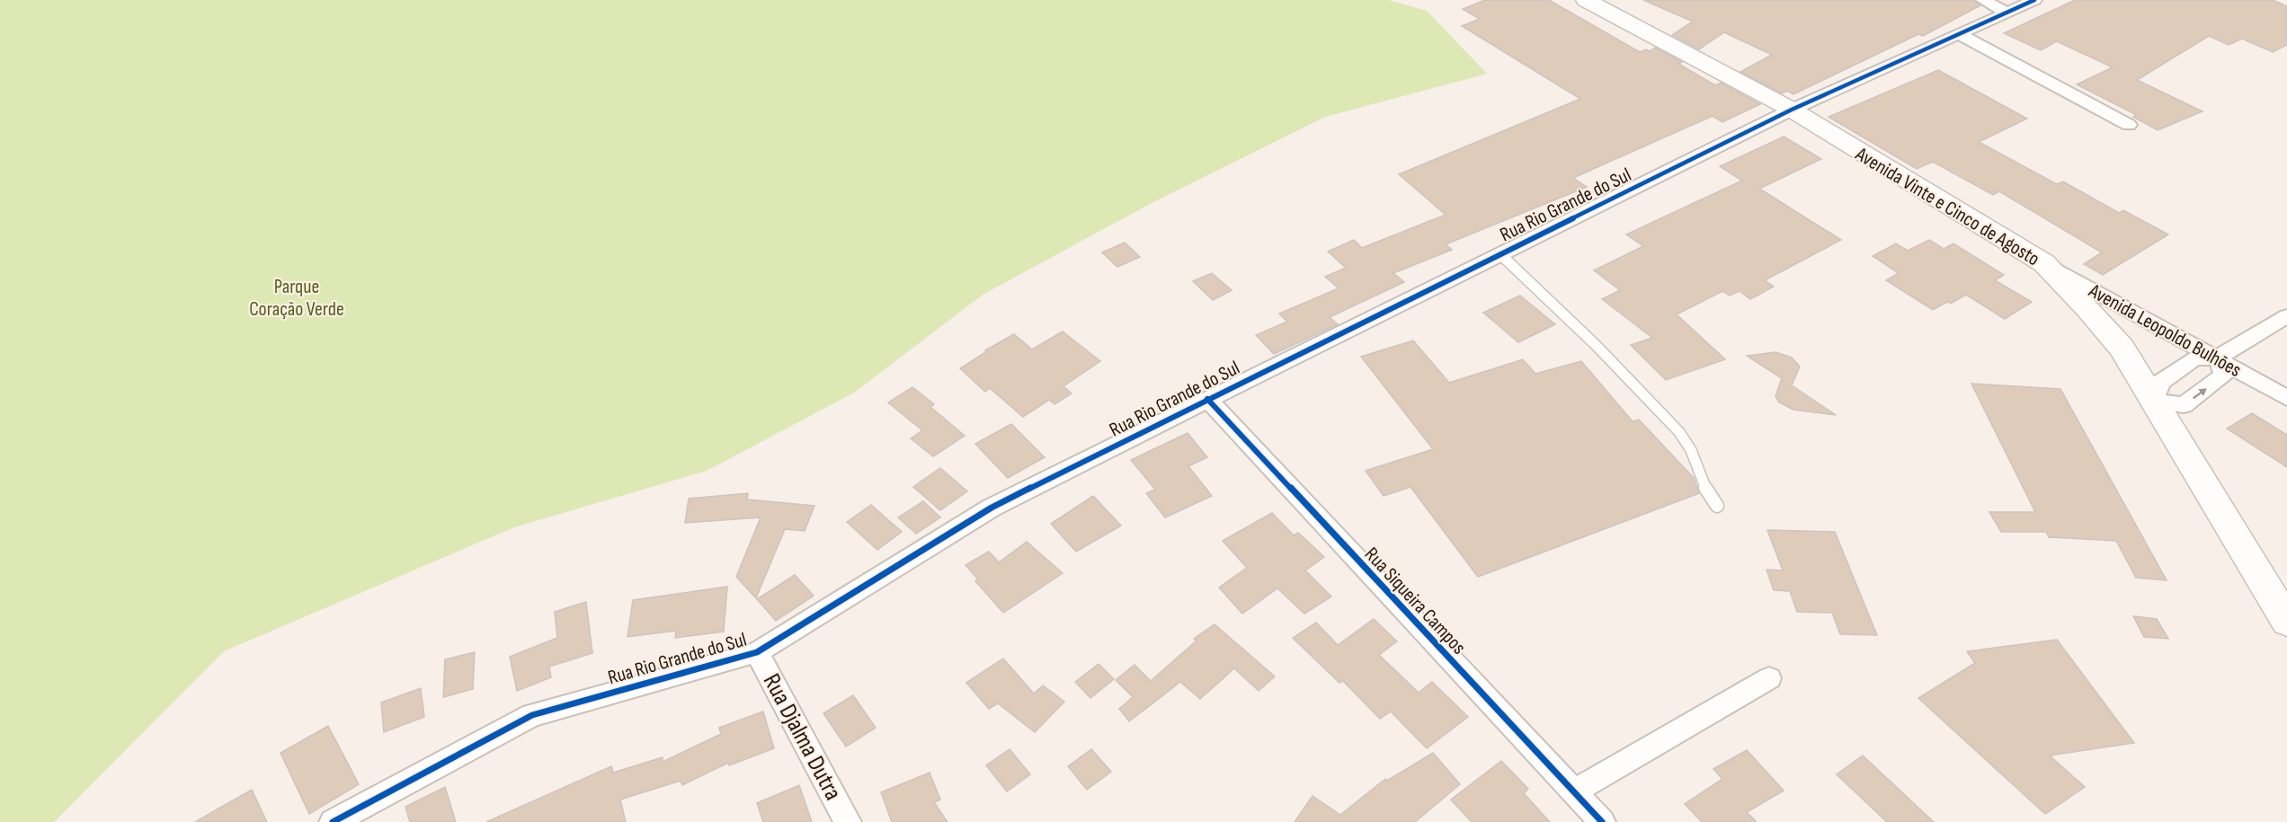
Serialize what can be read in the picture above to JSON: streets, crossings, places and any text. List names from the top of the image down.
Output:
{
  "streets": {
    "main road": ["Avenida Vinte e Cinco de Agosto"],
    "street": [
      "Rua Rio Grande do Sul",
      "Avenida Leopoldo Bulhões",
      "Rua Siqueira Campos",
      "Rua Djalma Dutra"
    ]
  },
  "crossings": [
    ["Rua Rio Grande do Sul", "Avenida Vinte e Cinco de Agosto"],
    ["Rua Rio Grande do Sul", "Rua Siqueira Campos"],
    ["Rua Rio Grande do Sul", "Rua Djalma Dutra"],
    ["Avenida Vinte e Cinco de Agosto", "Avenida Leopoldo Bulhões"]
  ],
  "parks": ["Parque Coração Verde"]
}
